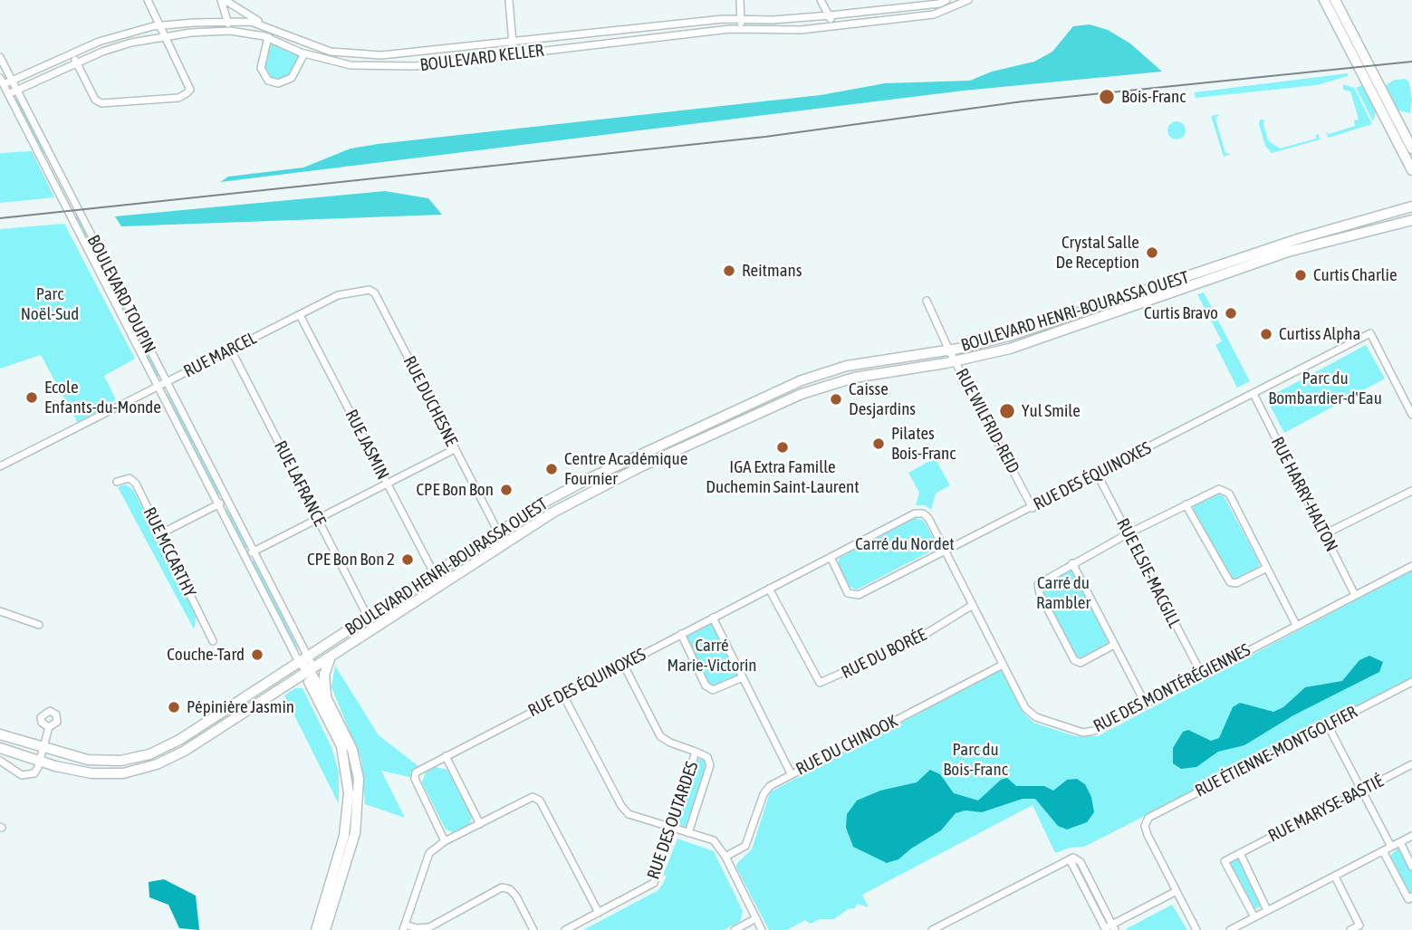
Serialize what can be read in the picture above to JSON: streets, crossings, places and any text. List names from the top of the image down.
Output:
{
  "streets": {
    "main road": ["BOULEVARD TOUPIN", "BOULEVARD HENRI-BOURASSA OUEST"],
    "street": [
      "BOULEVARD KELLER",
      "RUE MARCEL",
      "RUE DUCHESNE",
      "RUE WILFRID-REID",
      "RUE JASMIN",
      "RUE DES ÉQUINOXES",
      "RUE LAFRANCE",
      "RUE HARRY-HALTON",
      "RUE MCCARTHY",
      "RUE ELSIE-MACGILL",
      "RUE DU BORÉE",
      "RUE DES MONTÉRÉGIENNES",
      "RUE DU CHINOOK",
      "RUE ÉTIENNE-MONTGOLFIER",
      "RUE MARYSE-BASTIÉ",
      "RUE DES OUTARDES"
    ]
  },
  "crossings": [
    ["BOULEVARD KELLER", "BOULEVARD TOUPIN"],
    ["BOULEVARD TOUPIN", "BOULEVARD HENRI-BOURASSA OUEST"],
    ["BOULEVARD TOUPIN", "RUE MARCEL"],
    ["BOULEVARD HENRI-BOURASSA OUEST", "RUE DUCHESNE"],
    ["BOULEVARD HENRI-BOURASSA OUEST", "RUE WILFRID-REID"],
    ["BOULEVARD HENRI-BOURASSA OUEST", "RUE JASMIN"],
    ["BOULEVARD HENRI-BOURASSA OUEST", "RUE LAFRANCE"],
    ["RUE MARCEL", "RUE DUCHESNE"],
    ["RUE MARCEL", "RUE JASMIN"],
    ["RUE MARCEL", "RUE LAFRANCE"],
    ["RUE WILFRID-REID", "RUE DES ÉQUINOXES"],
    ["RUE DES ÉQUINOXES", "RUE HARRY-HALTON"],
    ["RUE DES ÉQUINOXES", "RUE ELSIE-MACGILL"],
    ["RUE DES ÉQUINOXES", "RUE DU BORÉE"],
    ["RUE DES ÉQUINOXES", "RUE DES MONTÉRÉGIENNES"],
    ["RUE HARRY-HALTON", "RUE DES MONTÉRÉGIENNES"],
    ["RUE ELSIE-MACGILL", "RUE DES MONTÉRÉGIENNES"],
    ["RUE DU BORÉE", "RUE DES MONTÉRÉGIENNES"],
    ["RUE DES MONTÉRÉGIENNES", "RUE DU CHINOOK"]
  ],
  "parks": [
    "Parc Noël-Sud",
    "Parc du Bombardier-d'Eau",
    "Carré du Nordet",
    "Carré du Rambler",
    "Carré Marie-Victorin",
    "Parc du Bois-Franc"
  ],
  "places": [
    "Bois-Franc",
    "Crystal Salle De Reception",
    "Reitmans",
    "Curtis Charlie",
    "Curtis Bravo",
    "Curtiss Alpha",
    "Ecole Enfants-du-Monde",
    "Caisse Desjardins",
    "Yul Smile",
    "Pilates Bois-Franc",
    "IGA Extra Famille Duchemin Saint-Laurent",
    "Centre Académique Fournier",
    "CPE Bon Bon",
    "CPE Bon Bon 2",
    "Couche-Tard",
    "Pépinière Jasmin"
  ]
}
